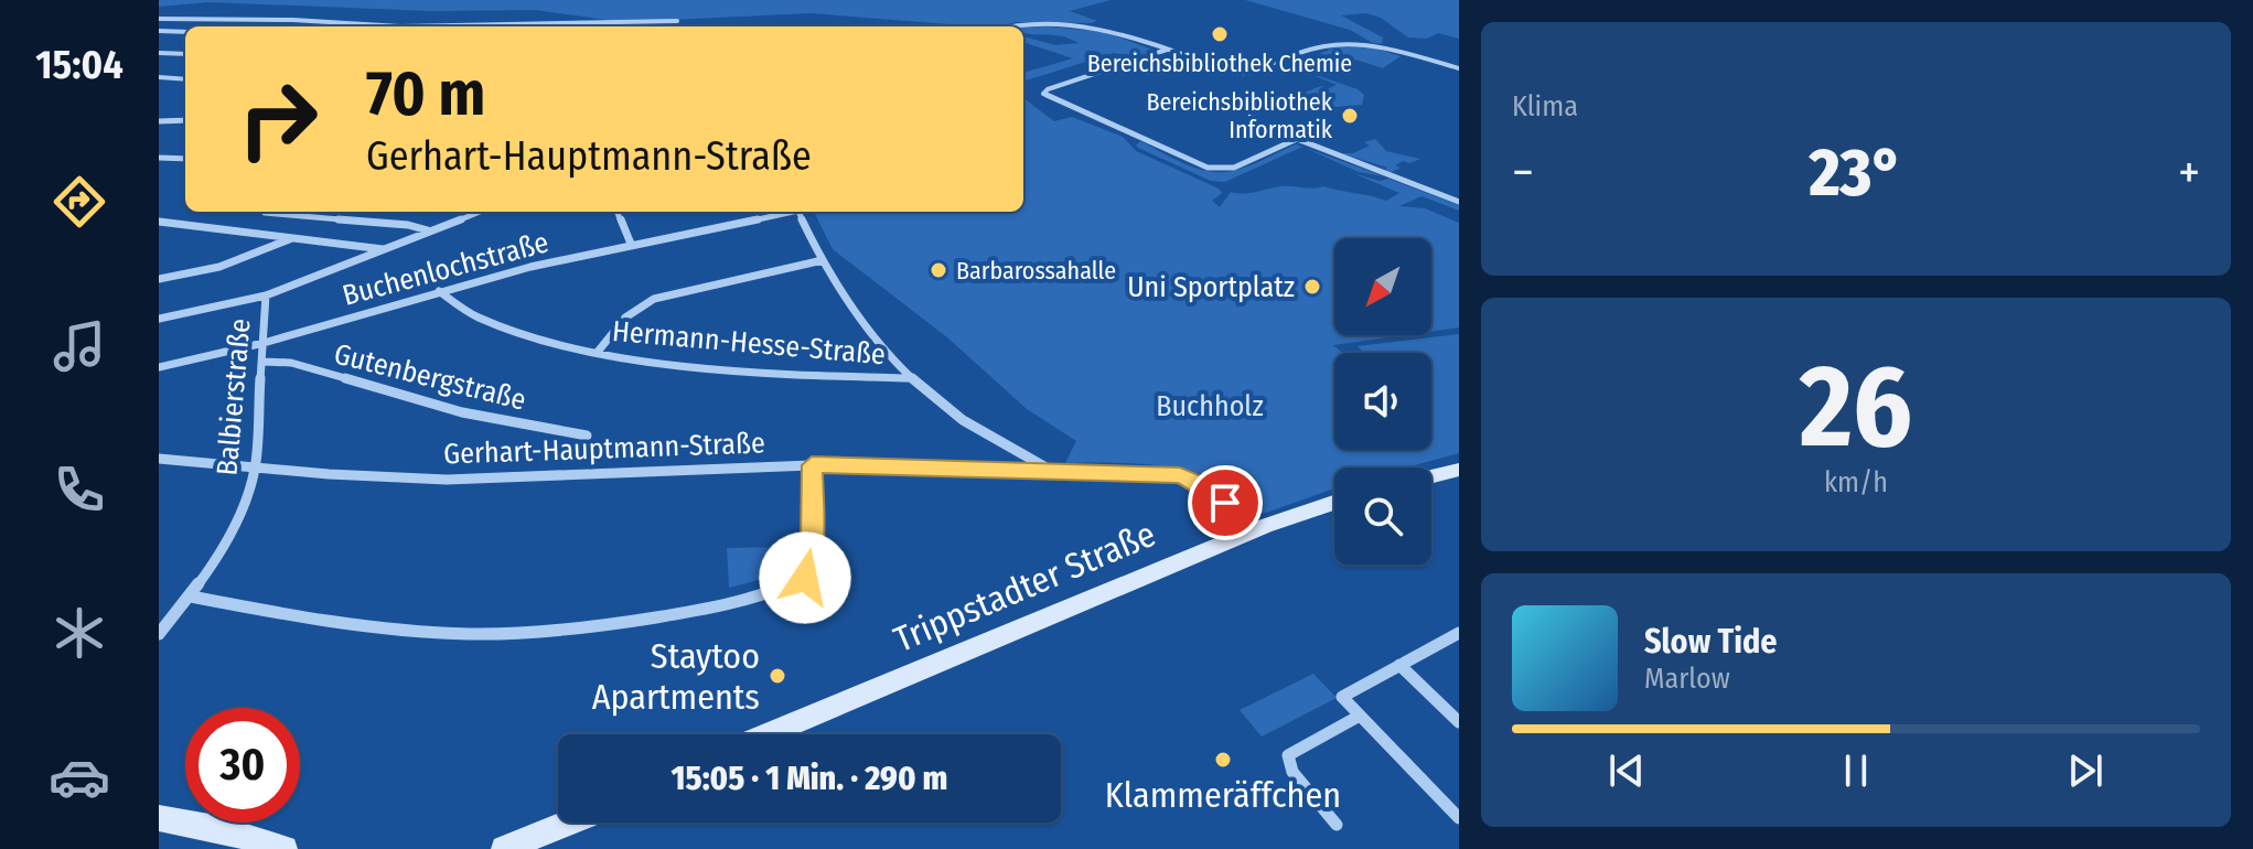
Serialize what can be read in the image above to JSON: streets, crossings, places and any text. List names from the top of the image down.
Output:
{
  "streets": {
    "main road": ["Trippstadter Straße"],
    "street": [
      "Buchenlochstraße",
      "Hermann-Hesse-Straße",
      "Gutenbergstraße",
      "Balbierstraße",
      "Gerhart-Hauptmann-Straße"
    ]
  },
  "crossings": [
    ["Buchenlochstraße", "Hermann-Hesse-Straße"],
    ["Buchenlochstraße", "Balbierstraße"],
    ["Gutenbergstraße", "Balbierstraße"],
    ["Balbierstraße", "Gerhart-Hauptmann-Straße"],
    ["Gerhart-Hauptmann-Straße", "Trippstadter Straße"]
  ],
  "parks": ["Buchholz"],
  "places": [
    "Bereichsbibliothek Chemie",
    "Bereichsbibliothek Informatik",
    "Barbarossahalle",
    "Uni Sportplatz",
    "Staytoo Apartments",
    "Klammeräffchen"
  ],
  "north": "bottom left",
  "page": {
    "tabs": "15:04",
    "tile": [
      "Klima",
      ["26", "km/h"]
    ],
    "turn": ["70 m", "Gerhart-Hauptmann-Straße"],
    "heat": ["−", "23°", "+"],
    "song": ["Slow Tide", "Marlow"],
    "limit": "30",
    "trip": "15:05 · 1 Min. · 290 m"
  }
}
